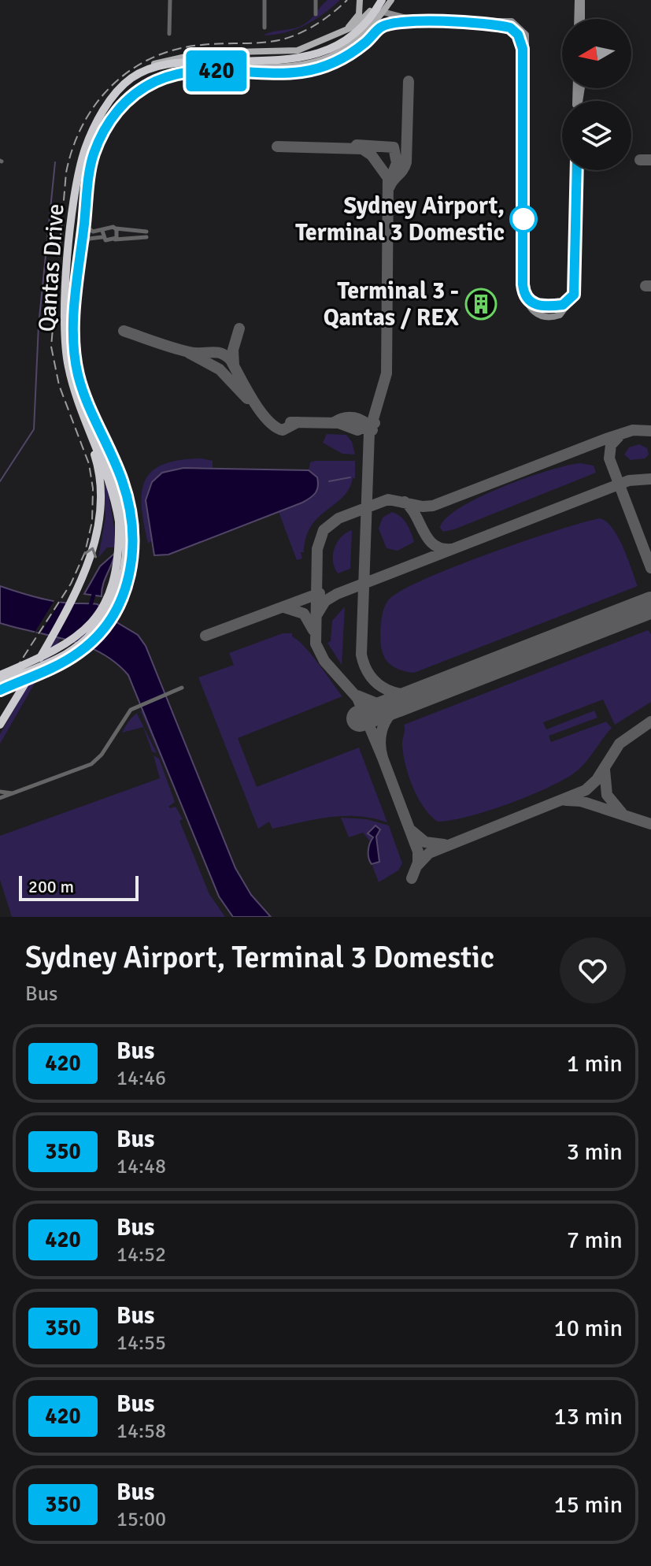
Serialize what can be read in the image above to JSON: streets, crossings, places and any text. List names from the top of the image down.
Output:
{
  "streets": {
    "highway": ["Qantas Drive"]
  },
  "places": {
    "other": ["Sydney Airport, Terminal 3 Domestic"],
    "building": ["Terminal 3 - Qantas / REX"]
  },
  "lines": ["bus line 420"],
  "scale_bar": "200 m",
  "north": "left",
  "page": {
    "on_map": "420",
    "scale": "200 m",
    "heading": ["Sydney Airport, Terminal 3 Domestic", "Bus"],
    "list": [
      {
        "mark": "420",
        "name": "Bus",
        "note": "14:46",
        "value": "1 min"
      },
      {
        "mark": "350",
        "name": "Bus",
        "note": "14:48",
        "value": "3 min"
      },
      {
        "mark": "420",
        "name": "Bus",
        "note": "14:52",
        "value": "7 min"
      },
      {
        "mark": "350",
        "name": "Bus",
        "note": "14:55",
        "value": "10 min"
      },
      {
        "mark": "420",
        "name": "Bus",
        "note": "14:58",
        "value": "13 min"
      },
      {
        "mark": "350",
        "name": "Bus",
        "note": "15:00",
        "value": "15 min"
      }
    ]
  }
}
